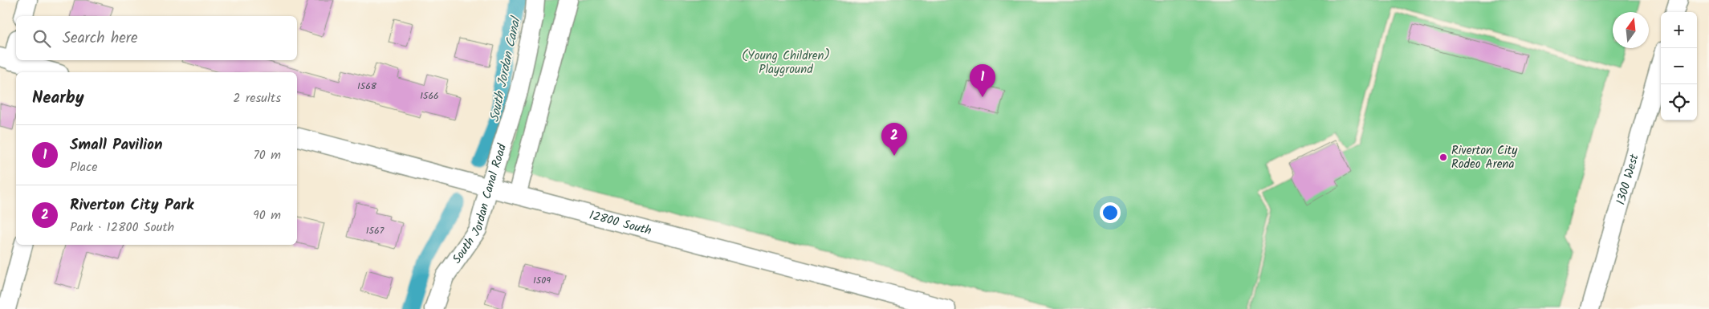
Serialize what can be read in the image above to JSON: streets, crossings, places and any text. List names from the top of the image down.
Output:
{
  "streets": {
    "street": ["1300 West", "South Jordan Canal Road", "12800 South"]
  },
  "crossings": [
    ["South Jordan Canal Road", "12800 South"]
  ],
  "water": ["South Jordan Canal"],
  "parks": ["(Young Children) Playground"],
  "places": ["Riverton City Rodeo Arena"],
  "house_numbers": [
    "1568",
    "1566",
    "1567",
    "1509"
  ],
  "north": "top",
  "page": {
    "map_buttons": ["+", "−"],
    "search": "Search here",
    "pins": ["1", "2"],
    "heading": ["Nearby", "2 results"],
    "list": [
      {
        "mark": "1",
        "name": "Small Pavilion",
        "note": "Place",
        "value": "70 m"
      },
      {
        "mark": "2",
        "name": "Riverton City Park",
        "note": "Park · 12800 South",
        "value": "90 m"
      }
    ]
  }
}
